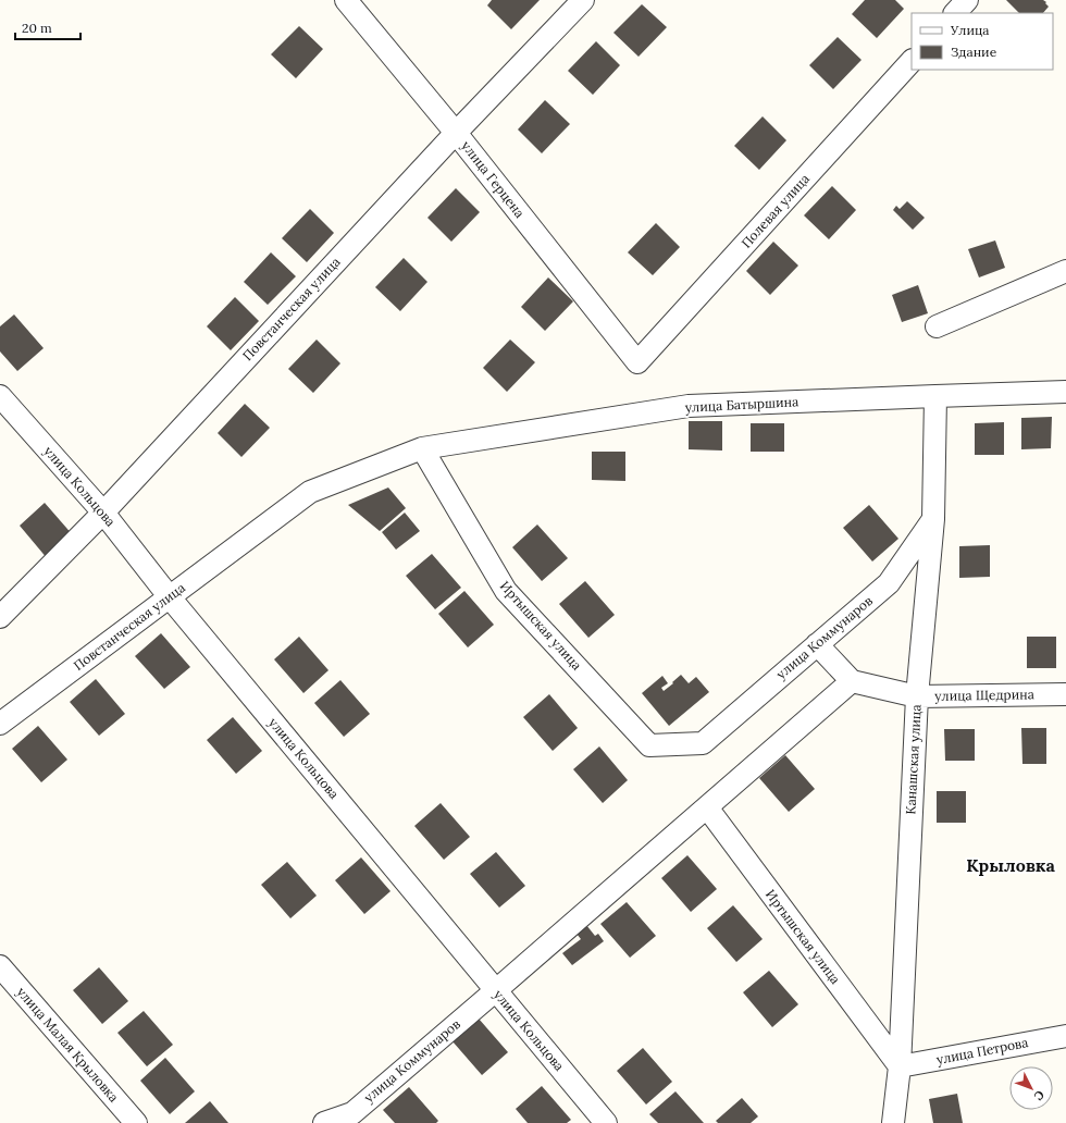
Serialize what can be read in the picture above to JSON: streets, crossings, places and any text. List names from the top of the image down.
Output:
{
  "streets": {
    "street": [
      "улица Герцена",
      "Полевая улица",
      "Повстанческая улица",
      "улица Батыршина",
      "улица Кольцова",
      "Иртышская улица",
      "улица Коммунаров",
      "улица Щедрина",
      "Канашская улица",
      "улица Малая Крыловка",
      "улица Петрова"
    ]
  },
  "crossings": [
    ["улица Герцена", "Полевая улица"],
    ["улица Герцена", "Повстанческая улица"],
    ["Повстанческая улица", "улица Батыршина"],
    ["Повстанческая улица", "улица Кольцова"],
    ["Повстанческая улица", "Иртышская улица"],
    ["улица Батыршина", "Иртышская улица"],
    ["улица Батыршина", "Канашская улица"],
    ["улица Кольцова", "улица Коммунаров"],
    ["Иртышская улица", "улица Коммунаров"],
    ["Иртышская улица", "Канашская улица"],
    ["Иртышская улица", "улица Петрова"],
    ["улица Коммунаров", "улица Щедрина"],
    ["улица Коммунаров", "Канашская улица"],
    ["улица Щедрина", "Канашская улица"],
    ["Канашская улица", "улица Петрова"]
  ],
  "districts": ["Крыловка"],
  "legend": ["Улица", "Здание"],
  "scale_bar": "20 m",
  "north": "bottom right"
}
